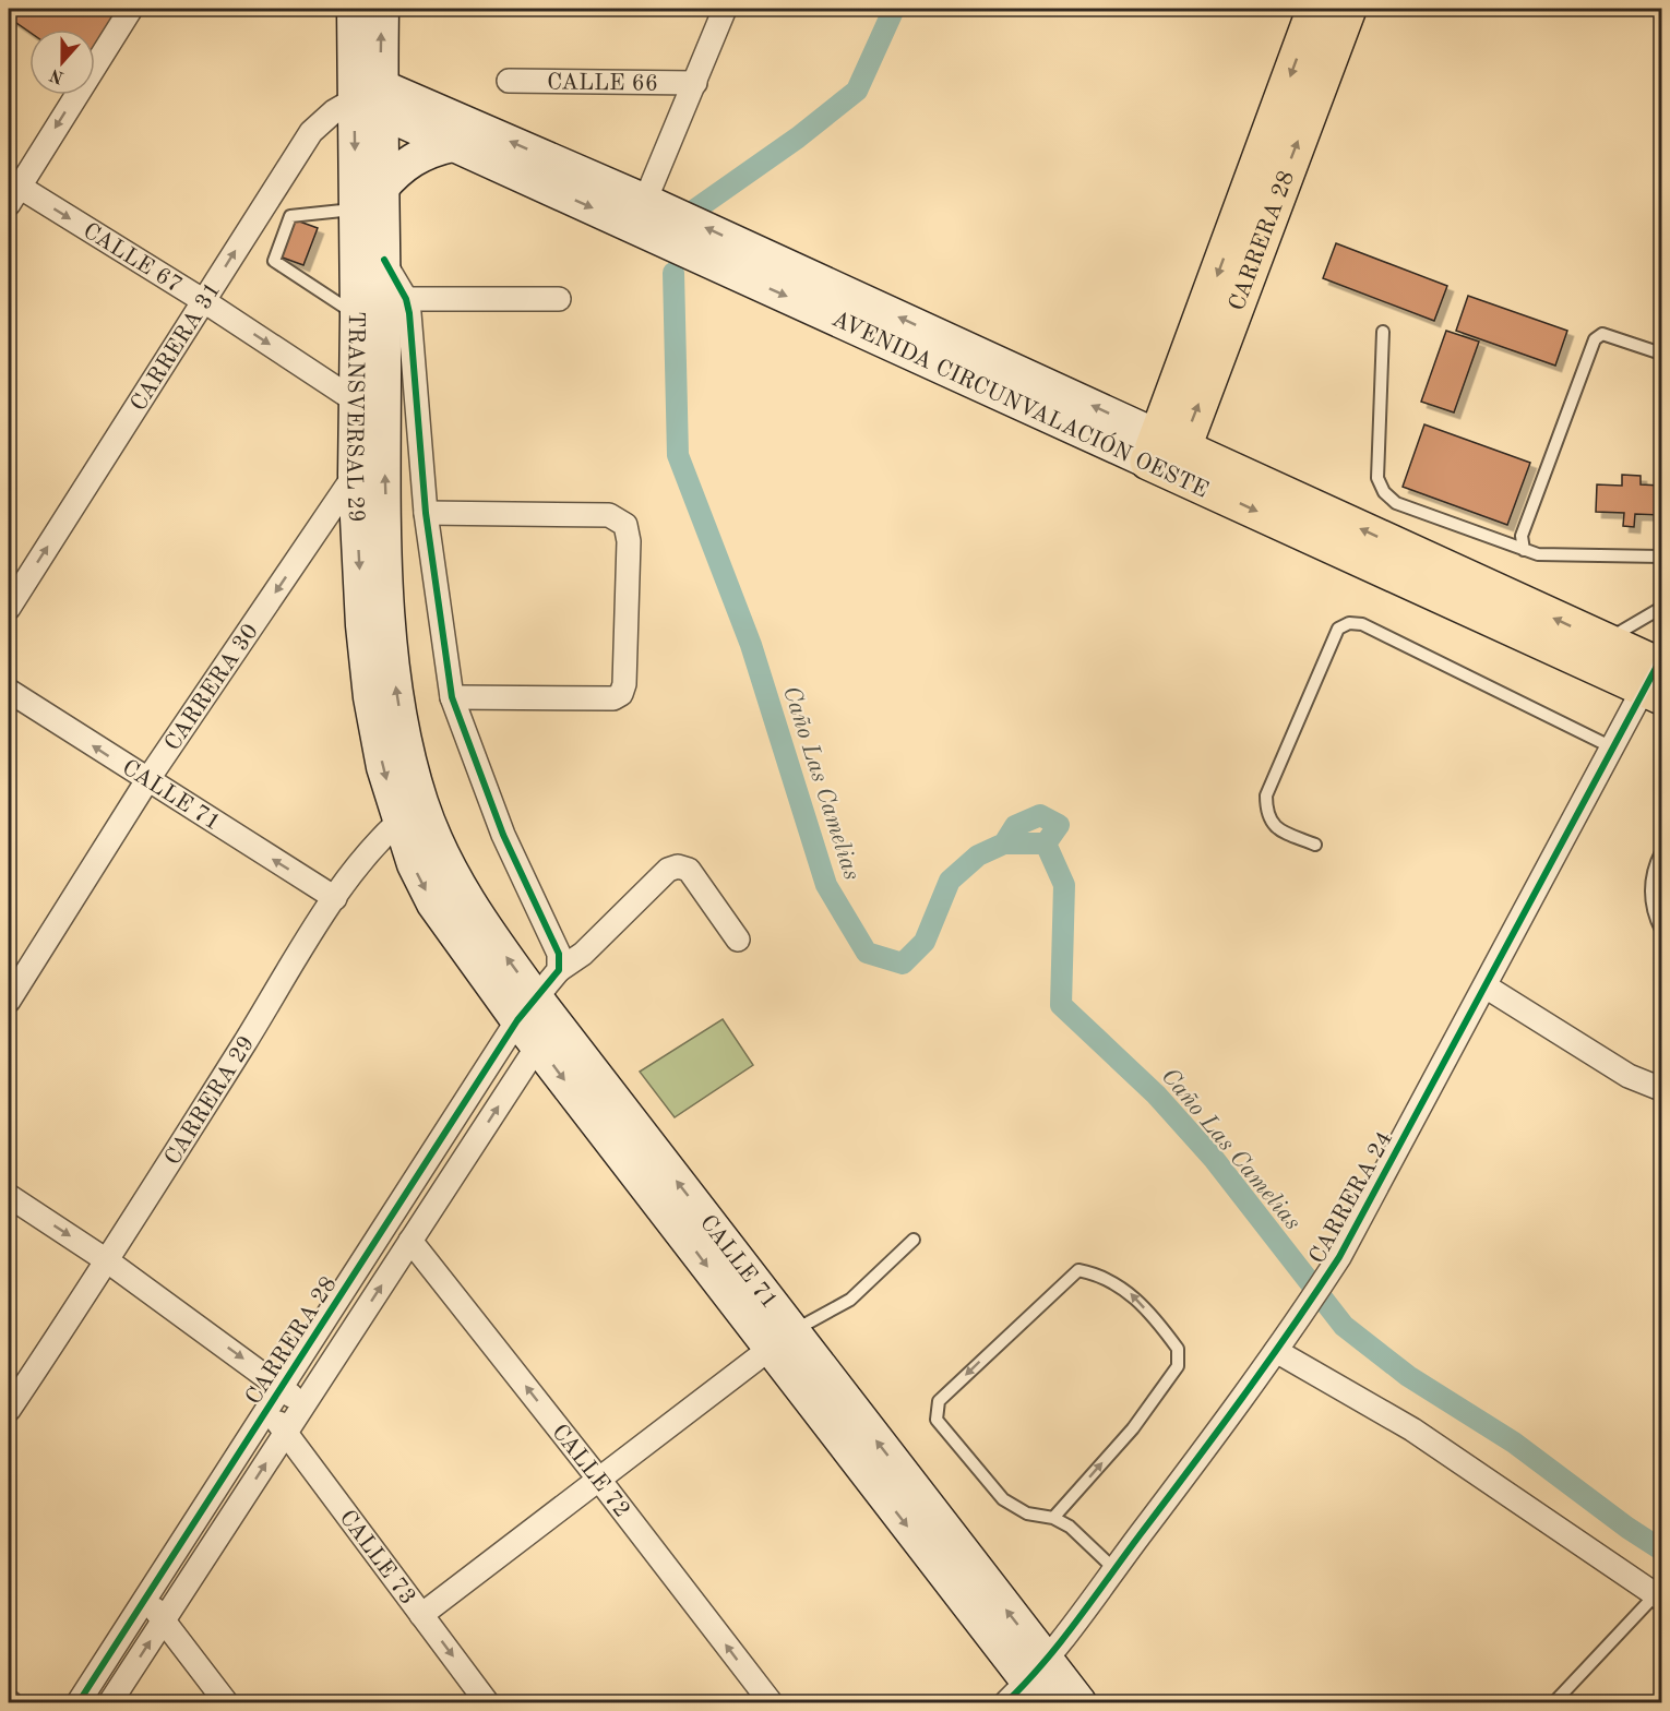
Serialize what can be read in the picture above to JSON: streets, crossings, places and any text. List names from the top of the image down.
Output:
{
  "streets": {
    "main road": [
      "CARRERA 28",
      "AVENIDA CIRCUNVALACIÓN OESTE",
      "TRANSVERSAL 29",
      "CALLE 71"
    ],
    "street": [
      "CALLE 66",
      "CALLE 67",
      "CARRERA 31",
      "CARRERA 30",
      "CARRERA 29",
      "CARRERA 24",
      "CALLE 72",
      "CALLE 73"
    ]
  },
  "crossings": [
    ["CARRERA 28", "AVENIDA CIRCUNVALACIÓN OESTE"],
    ["CARRERA 28", "CALLE 71"],
    ["CARRERA 28", "CALLE 72"],
    ["CARRERA 28", "CALLE 73"],
    ["CALLE 67", "CARRERA 31"],
    ["CALLE 67", "TRANSVERSAL 29"],
    ["CARRERA 31", "AVENIDA CIRCUNVALACIÓN OESTE"],
    ["CARRERA 31", "TRANSVERSAL 29"],
    ["AVENIDA CIRCUNVALACIÓN OESTE", "TRANSVERSAL 29"],
    ["AVENIDA CIRCUNVALACIÓN OESTE", "CARRERA 24"],
    ["TRANSVERSAL 29", "CARRERA 30"],
    ["TRANSVERSAL 29", "CALLE 71"],
    ["TRANSVERSAL 29", "CARRERA 29"],
    ["CARRERA 30", "CALLE 71"],
    ["CALLE 71", "CARRERA 29"],
    ["CALLE 71", "CARRERA 24"]
  ],
  "one_way": [
    "CALLE 67",
    "CARRERA 31",
    "CARRERA 30",
    "CALLE 72"
  ],
  "water": ["Caño Las Camelias"],
  "north": "bottom"
}
